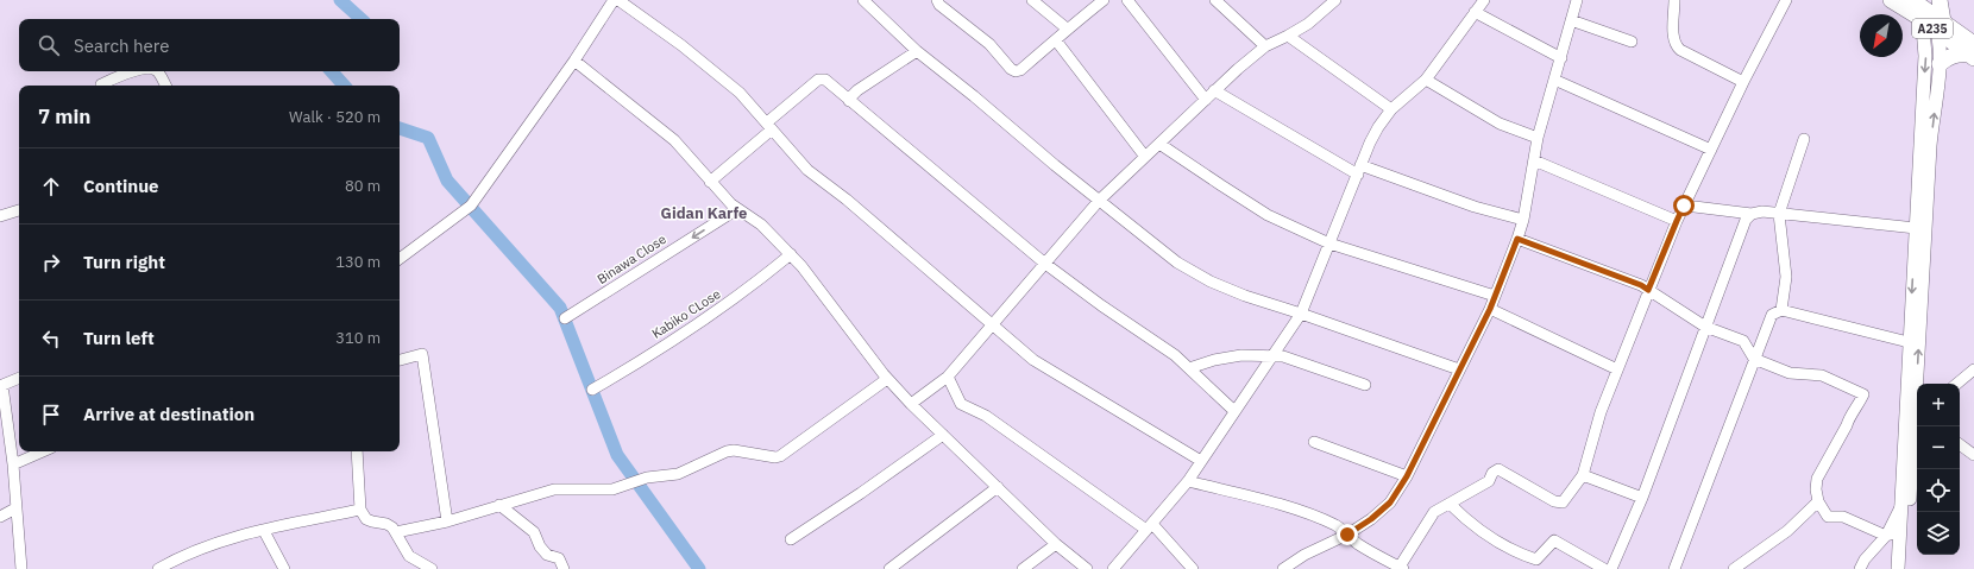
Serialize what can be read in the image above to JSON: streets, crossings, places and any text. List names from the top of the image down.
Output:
{
  "streets": {
    "highway": ["A235"],
    "street": ["Binawa Close", "Kabiko CLose"]
  },
  "one_way": ["Binawa Close"],
  "districts": ["Gidan Karfe"],
  "north": "bottom left",
  "page": {
    "search": "Search here",
    "heading": ["7 min", "Walk · 520 m"],
    "list": [
      ["Continue", "80 m"],
      ["Turn right", "130 m"],
      ["Turn left", "310 m"],
      "Arrive at destination"
    ],
    "map_buttons": ["+", "−"]
  }
}
